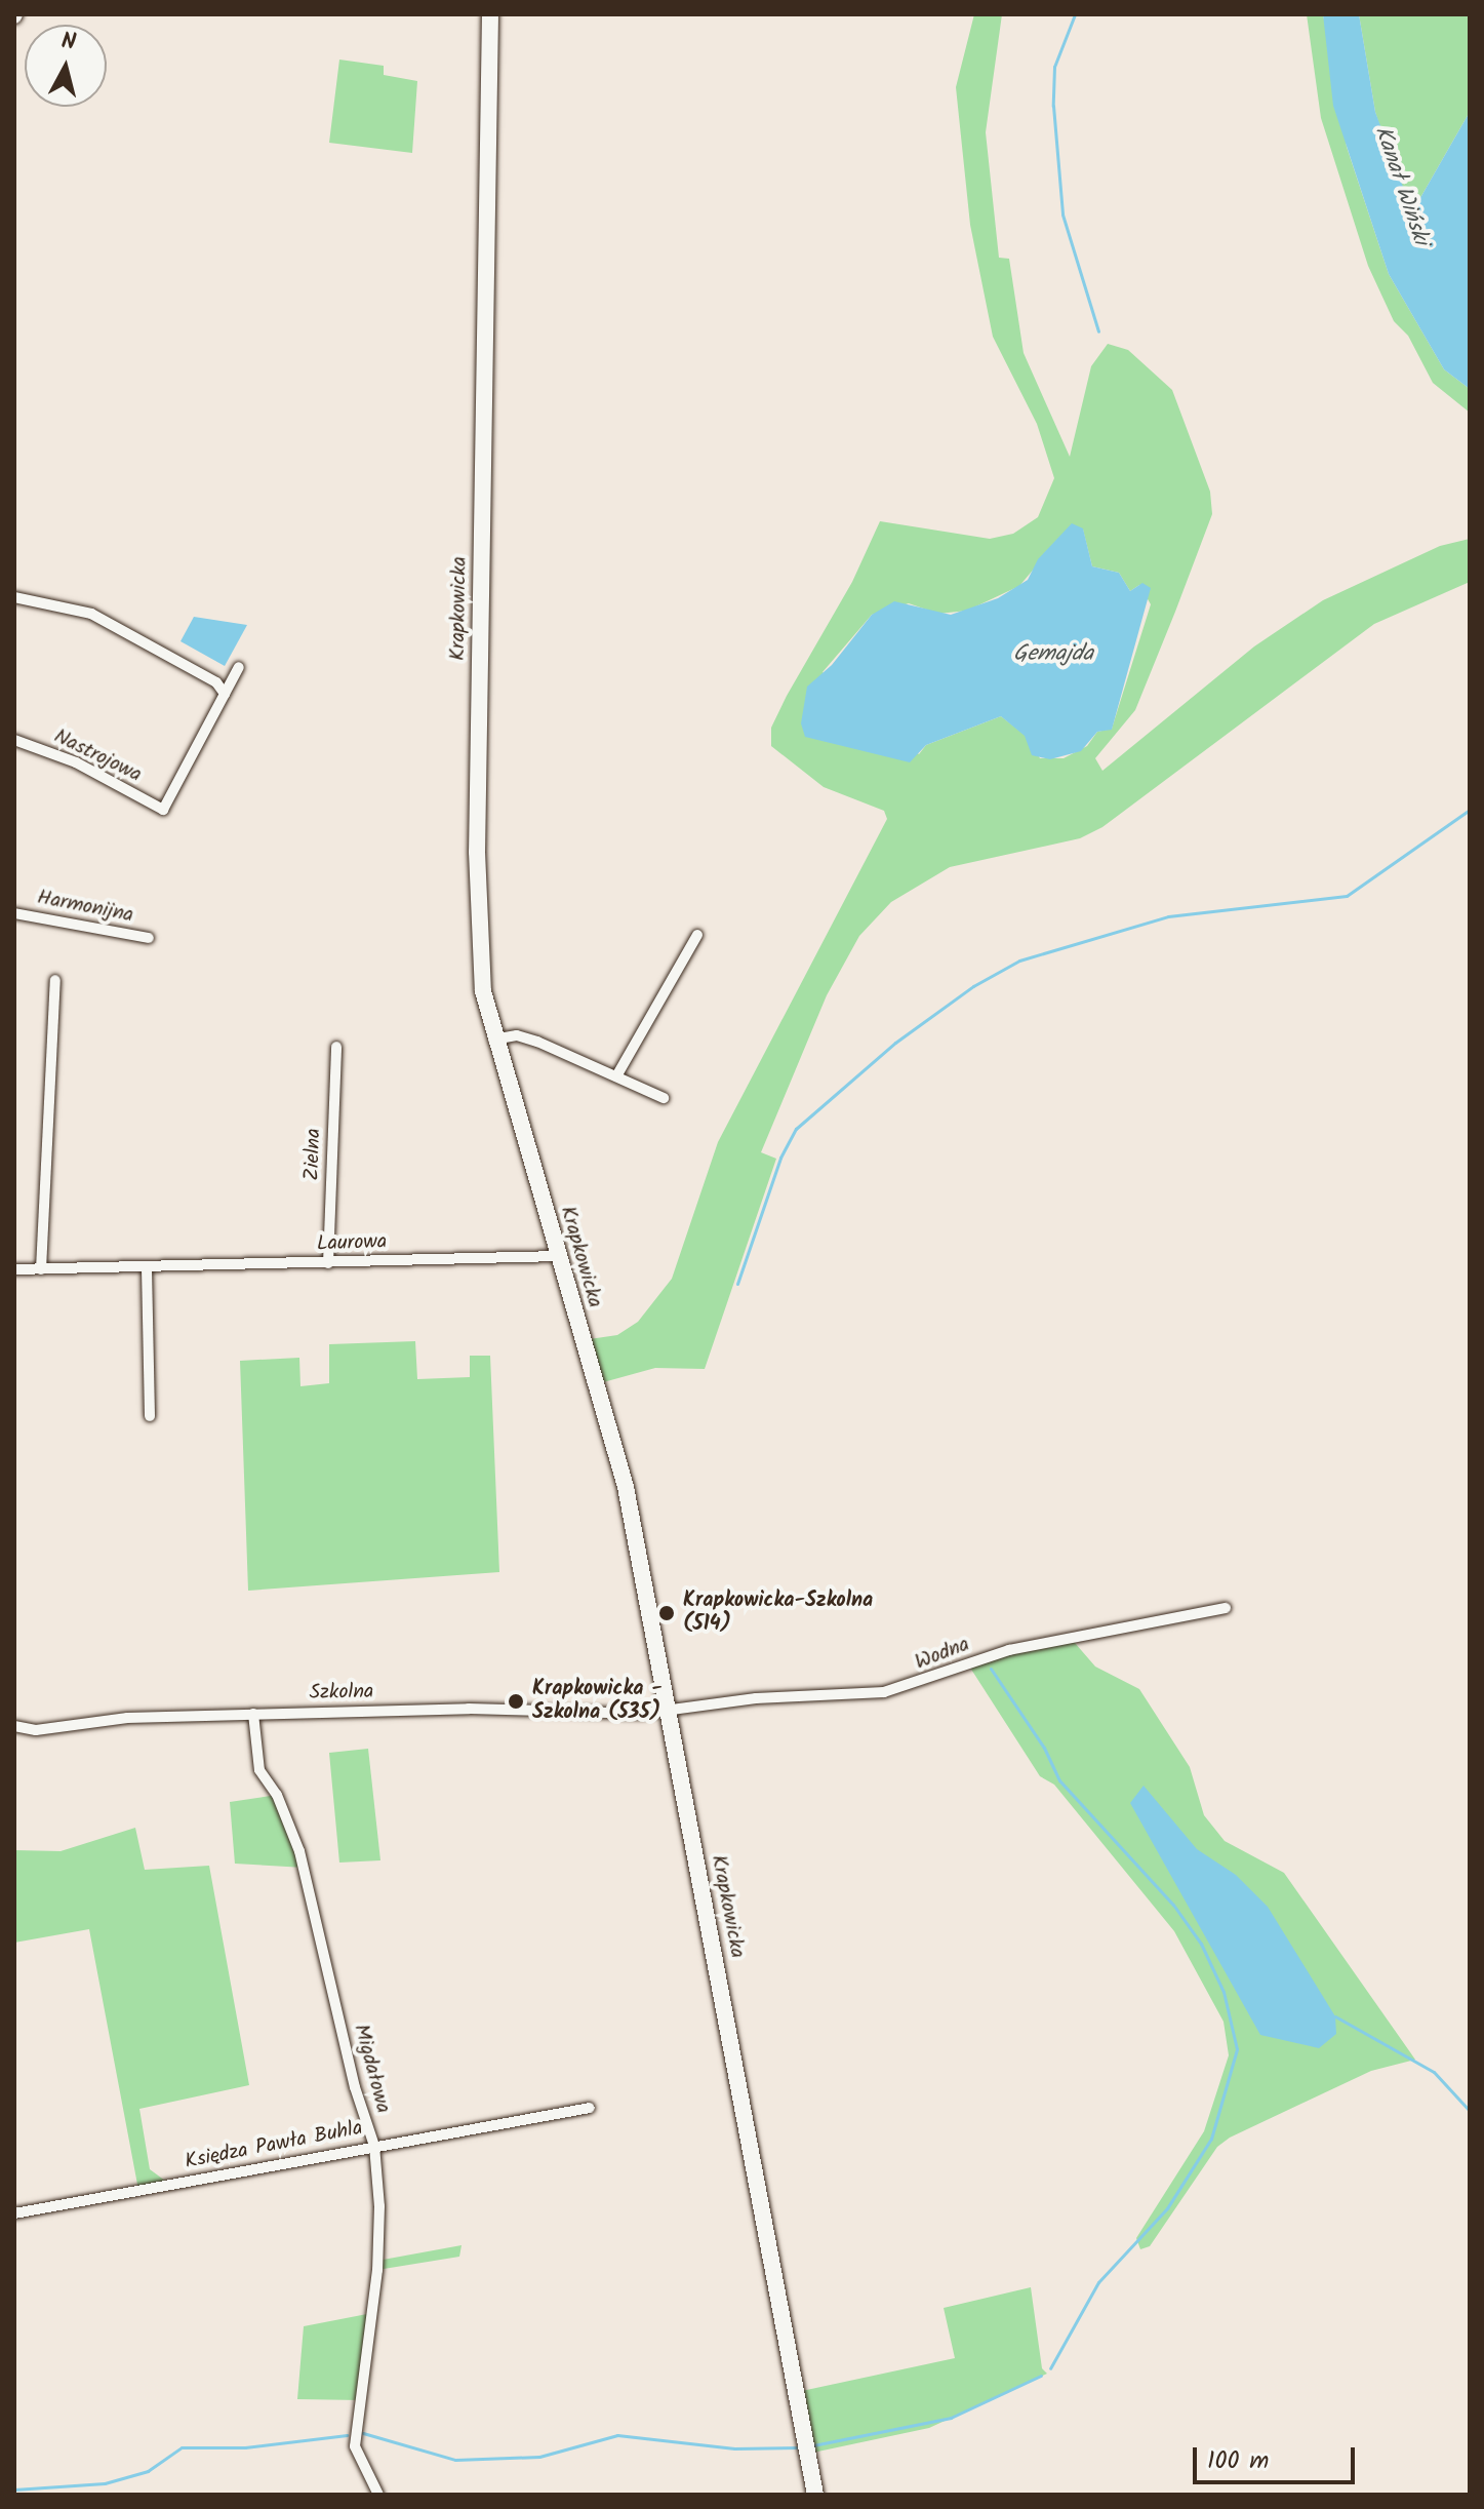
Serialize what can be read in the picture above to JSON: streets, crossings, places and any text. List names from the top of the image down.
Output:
{
  "streets": {
    "main road": ["Krapkowicka"],
    "street": [
      "Nastrojowa",
      "Harmonijna",
      "Zielna",
      "Laurowa",
      "Wodna",
      "Szkolna",
      "Migdałowa",
      "Księdza Pawła Buhla"
    ]
  },
  "crossings": [
    ["Krapkowicka", "Laurowa"],
    ["Krapkowicka", "Wodna"],
    ["Krapkowicka", "Szkolna"],
    ["Zielna", "Laurowa"],
    ["Wodna", "Szkolna"],
    ["Szkolna", "Migdałowa"],
    ["Migdałowa", "Księdza Pawła Buhla"]
  ],
  "water": ["Kanał Wiński", "Gemajda"],
  "places": ["Krapkowicka-Szkolna (514)", "Krapkowicka - Szkolna (535)"],
  "scale_bar": "100 m",
  "north": "top"
}
